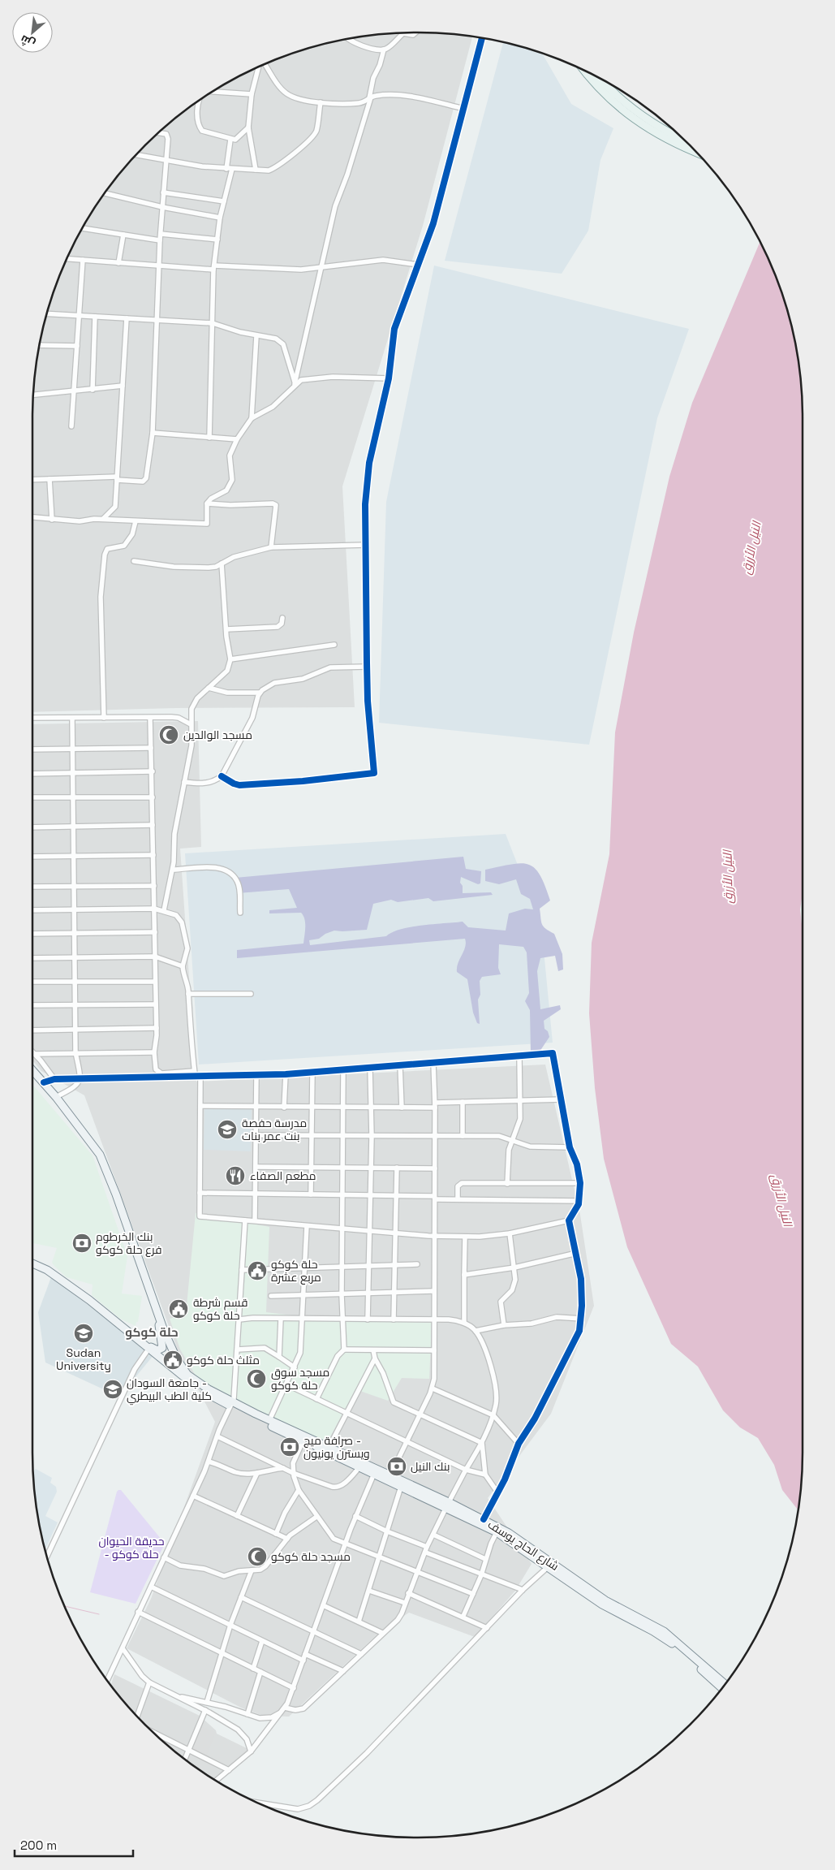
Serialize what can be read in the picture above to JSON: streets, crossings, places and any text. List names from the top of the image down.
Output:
{
  "streets": {
    "main road": ["شارع الحاج يوسف"]
  },
  "districts": ["حلة كوكو"],
  "water": ["النيل الأزرق"],
  "parks": ["حديقة الحيوان - حلة كوكو"],
  "places": {
    "mosque": ["مسجد الوالدين", "مسجد سوق حلة كوكو", "مسجد حلة كوكو"],
    "school or university": ["مدرسة حفصة بنت عمر بنات", "Sudan University", "جامعة السودان - كلية الطب البيطري"],
    "restaurant": ["مطعم الصفاء"],
    "bank": ["بنك الخرطوم فرع حلة كوكو", "صرافة ميج - ويسترن يونيون", "بنك النيل"],
    "public building": ["حلة كوكو مربع عشرة", "قسم شرطة حلة كوكو", "مثلث حلة كوكو"]
  },
  "scale_bar": "200 m",
  "north": "bottom left"
}
